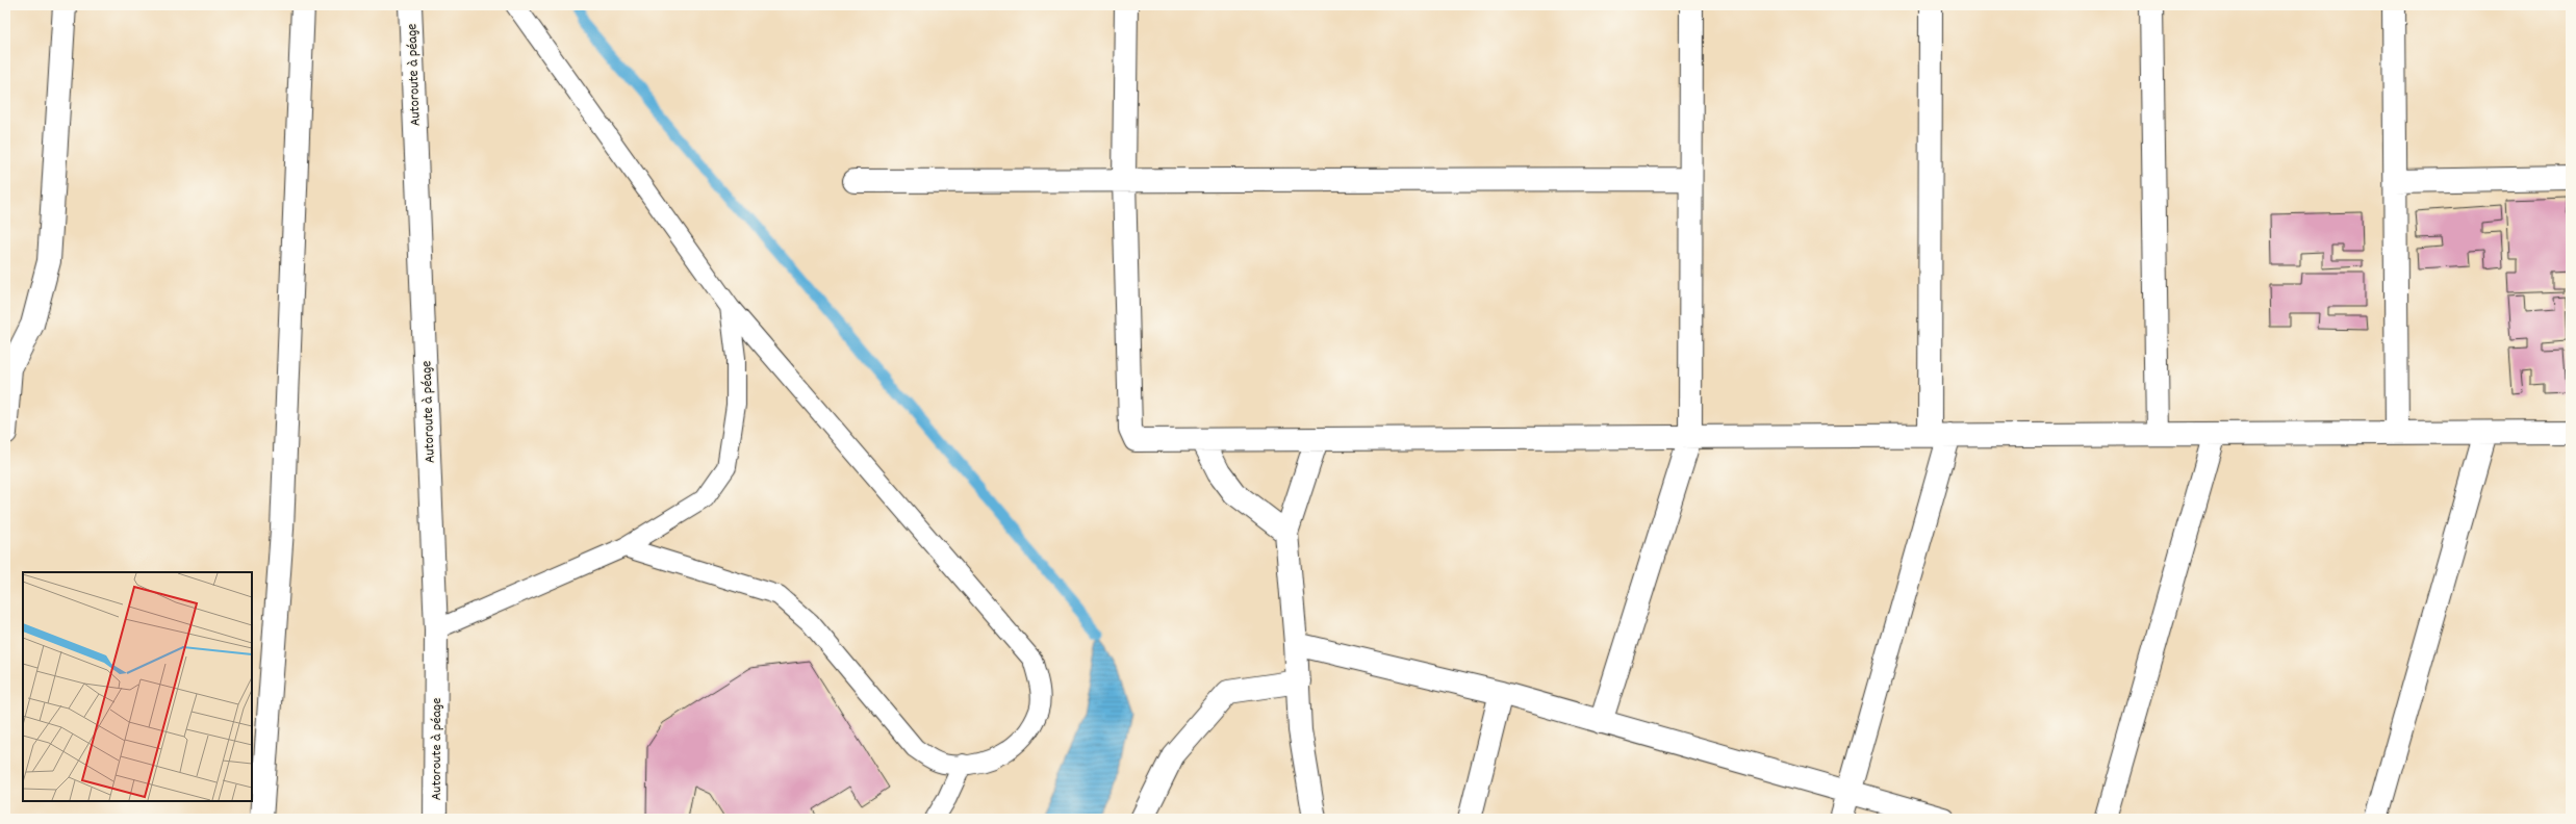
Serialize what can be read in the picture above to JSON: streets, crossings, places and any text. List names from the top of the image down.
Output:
{
  "streets": {
    "main road": ["Autoroute à péage"]
  }
}
